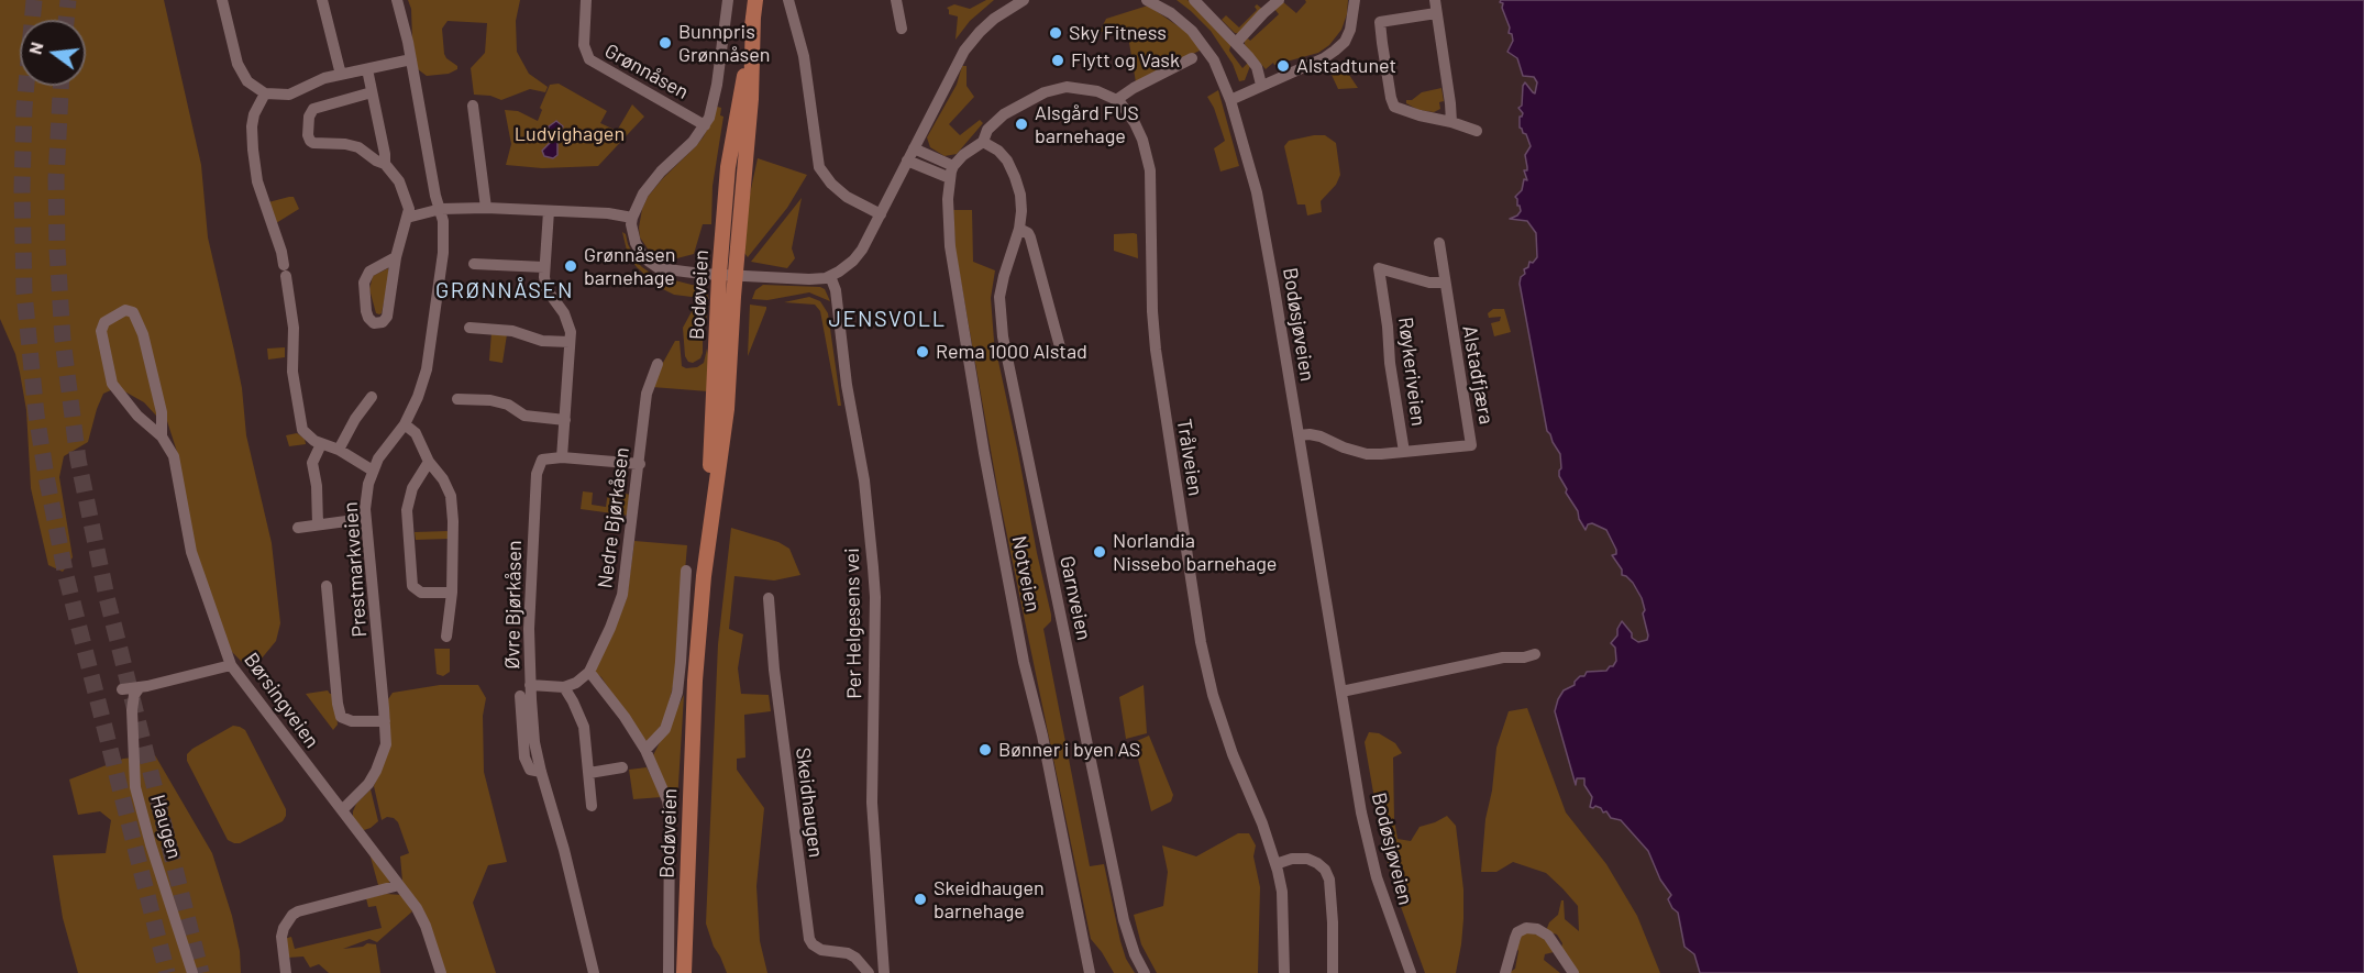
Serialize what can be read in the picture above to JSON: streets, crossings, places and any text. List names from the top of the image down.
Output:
{
  "streets": {
    "main road": ["Bodøveien"],
    "street": [
      "Grønnåsen",
      "Bodøsjøveien",
      "Røykeriveien",
      "Alstadfjæra",
      "Trålveien",
      "Nedre Bjørkåsen",
      "Prestmarkveien",
      "Notveien",
      "Garnveien",
      "Øvre Bjørkåsen",
      "Per Helgesens vei",
      "Børsingveien",
      "Skeidhaugen",
      "Haugen"
    ]
  },
  "crossings": [
    ["Bodøsjøveien", "Røykeriveien"],
    ["Røykeriveien", "Alstadfjæra"],
    ["Prestmarkveien", "Børsingveien"]
  ],
  "districts": ["GRØNNÅSEN", "JENSVOLL"],
  "parks": ["Ludvighagen"],
  "places": [
    "Sky Fitness",
    "Bunnpris Grønnåsen",
    "Flytt og Vask",
    "Alstadtunet",
    "Alsgård FUS barnehage",
    "Grønnåsen barnehage",
    "Rema 1000 Alstad",
    "Norlandia Nissebo barnehage",
    "Bønner i byen AS",
    "Skeidhaugen barnehage"
  ],
  "north": "left"
}
